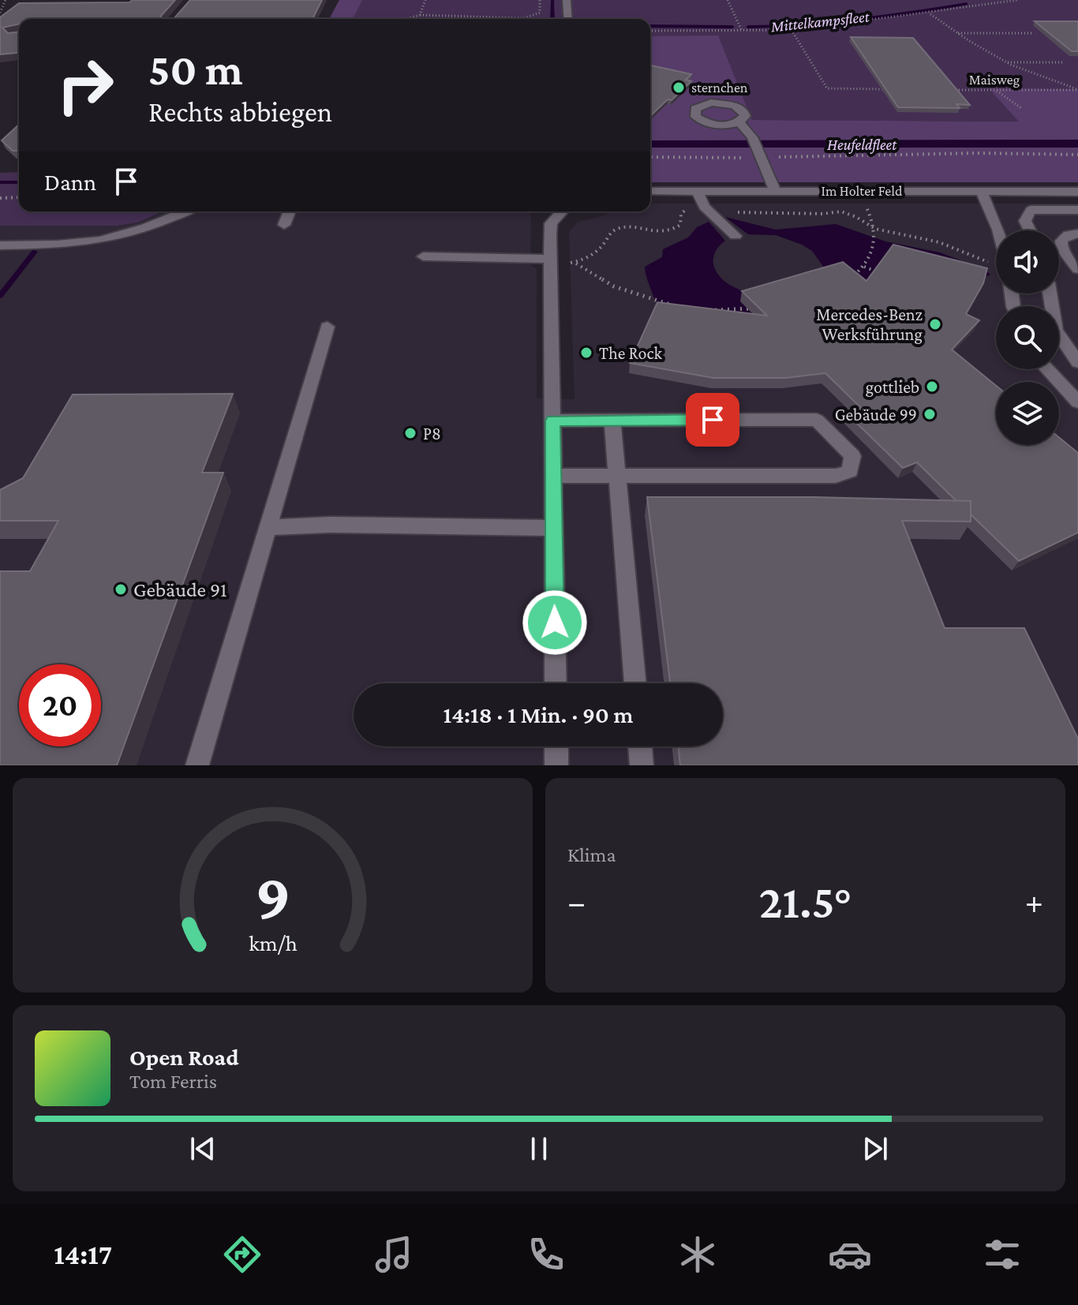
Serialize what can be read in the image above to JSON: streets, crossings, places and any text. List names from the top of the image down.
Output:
{
  "streets": {
    "street": ["Im Holter Feld"],
    "path": ["Maisweg"]
  },
  "water": ["Mittelkampsfleet", "Heufeldfleet"],
  "places": [
    "sternchen",
    "Mercedes-Benz Werksführung",
    "The Rock",
    "gottlieb",
    "Gebäude 99",
    "P8",
    "Gebäude 91"
  ],
  "page": {
    "turn": ["50 m", "Rechts abbiegen"],
    "then": "Dann",
    "limit": "20",
    "trip": "14:18 · 1 Min. · 90 m",
    "tile": "Klima",
    "heat": ["−", "21.5°", "+"],
    "song": ["Open Road", "Tom Ferris"],
    "tabs": "14:17",
    "gauge": ["9", "km/h"]
  }
}
